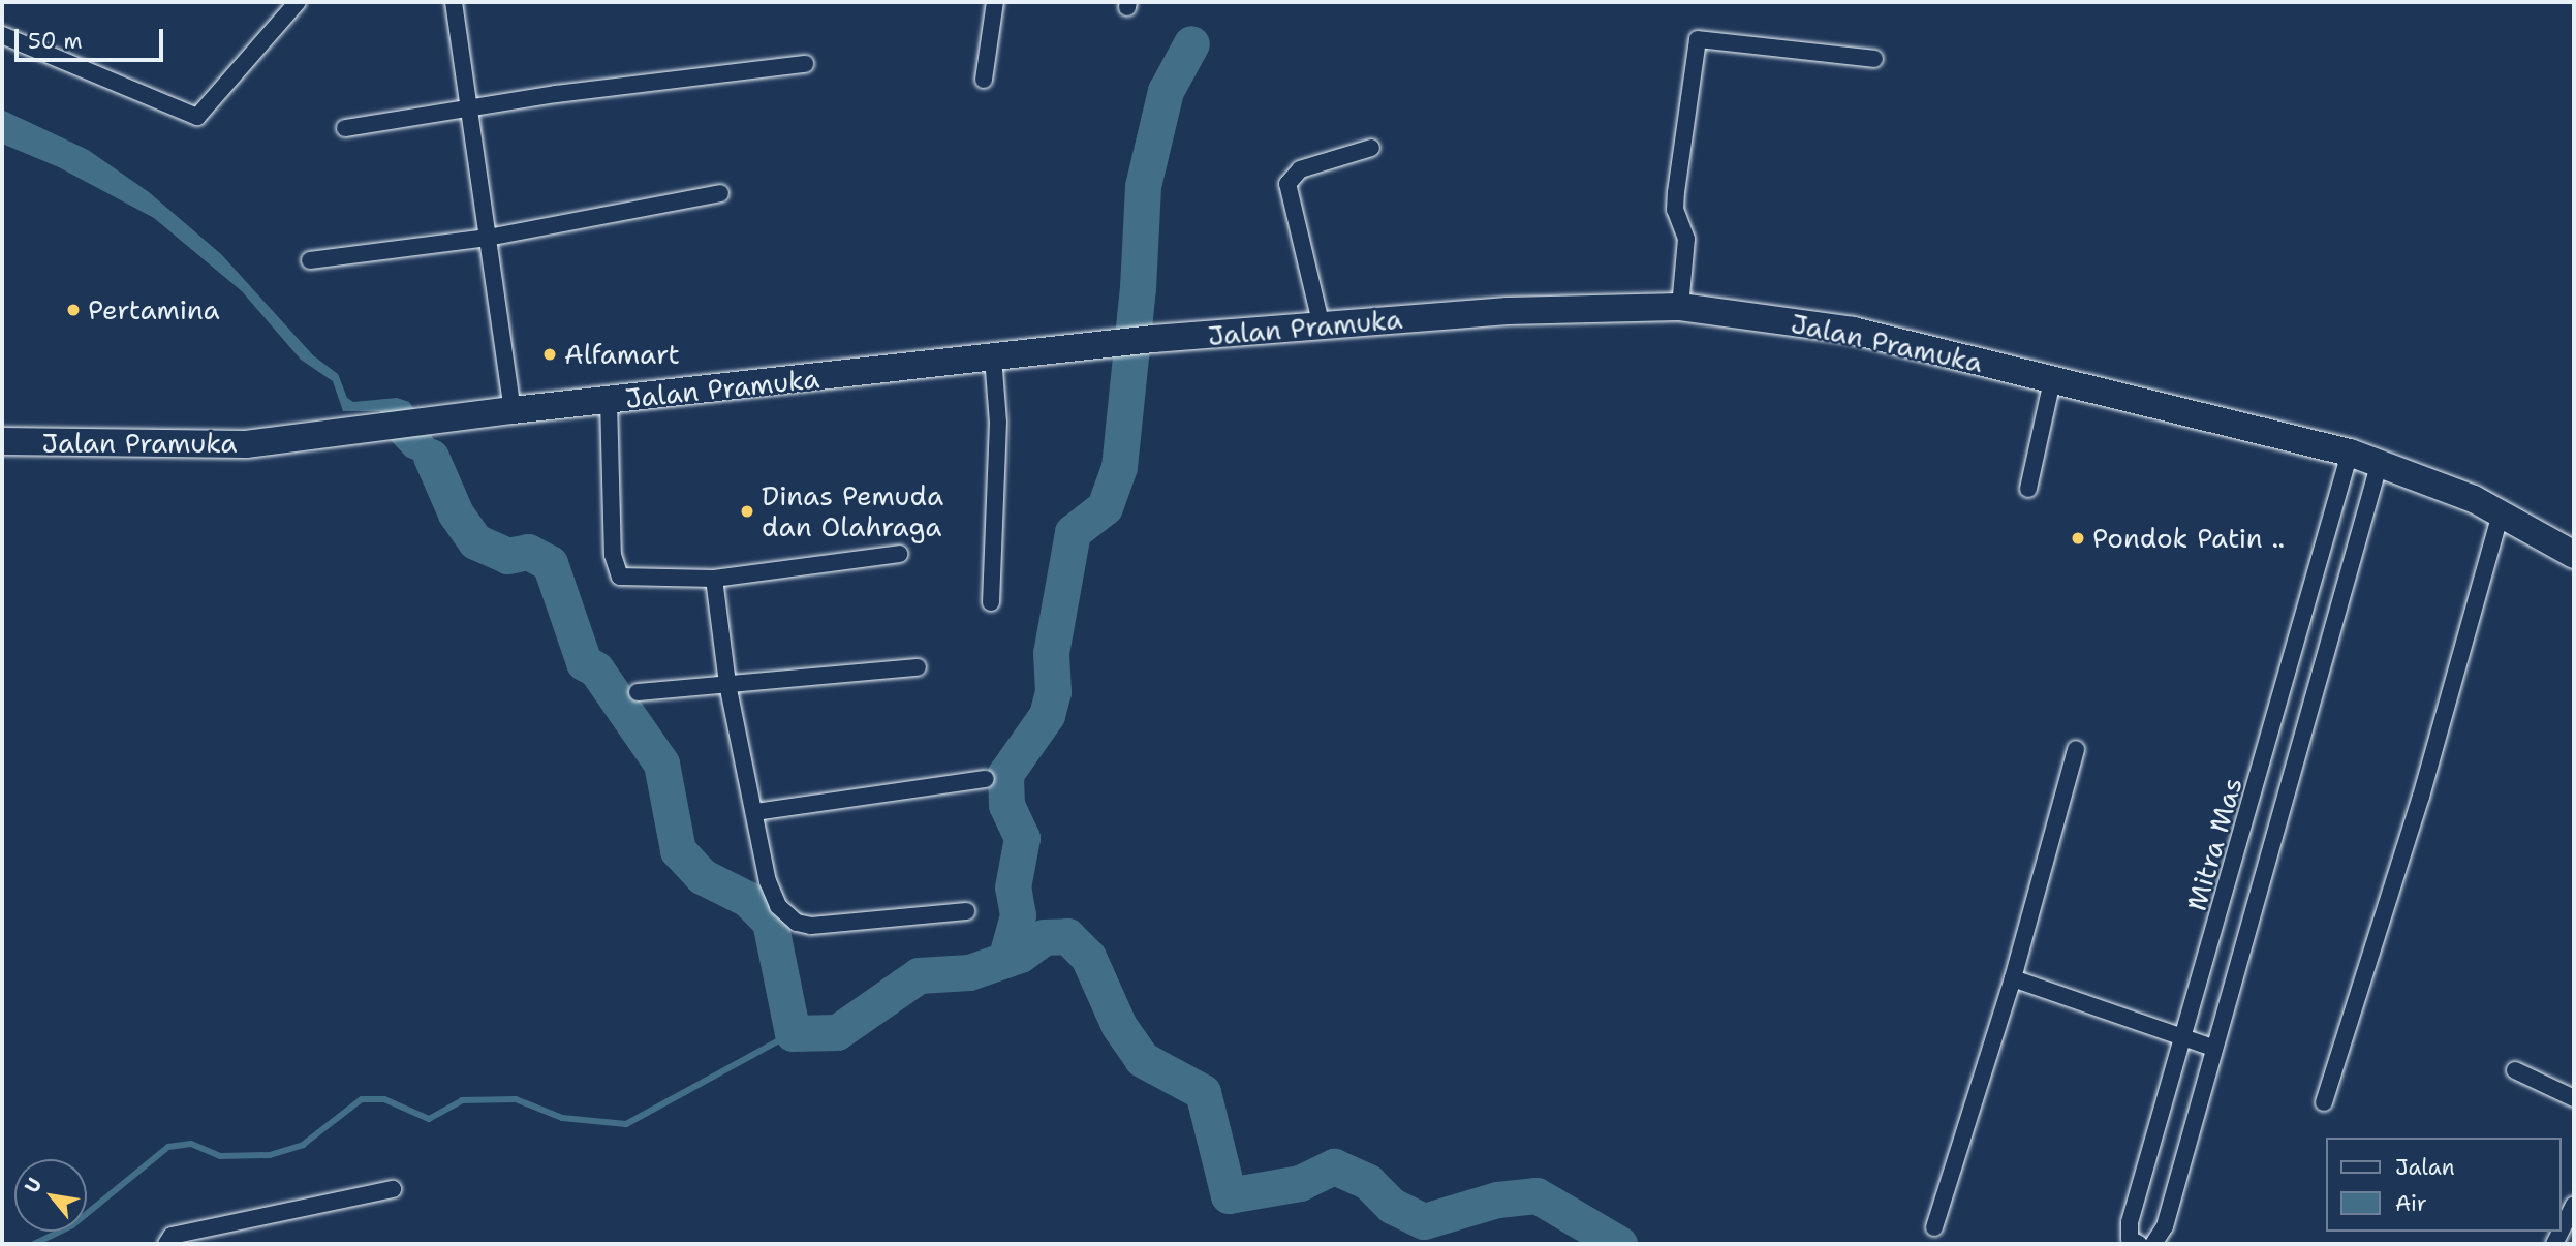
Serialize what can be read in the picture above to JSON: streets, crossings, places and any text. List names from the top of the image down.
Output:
{
  "streets": {
    "main road": ["Jalan Pramuka"],
    "street": ["Mitra Mas"]
  },
  "crossings": [
    ["Jalan Pramuka", "Mitra Mas"]
  ],
  "places": [
    "Pertamina",
    "Alfamart",
    "Dinas Pemuda dan Olahraga",
    "Pondok Patin .."
  ],
  "legend": ["Jalan", "Air"],
  "scale_bar": "50 m",
  "north": "top left"
}
